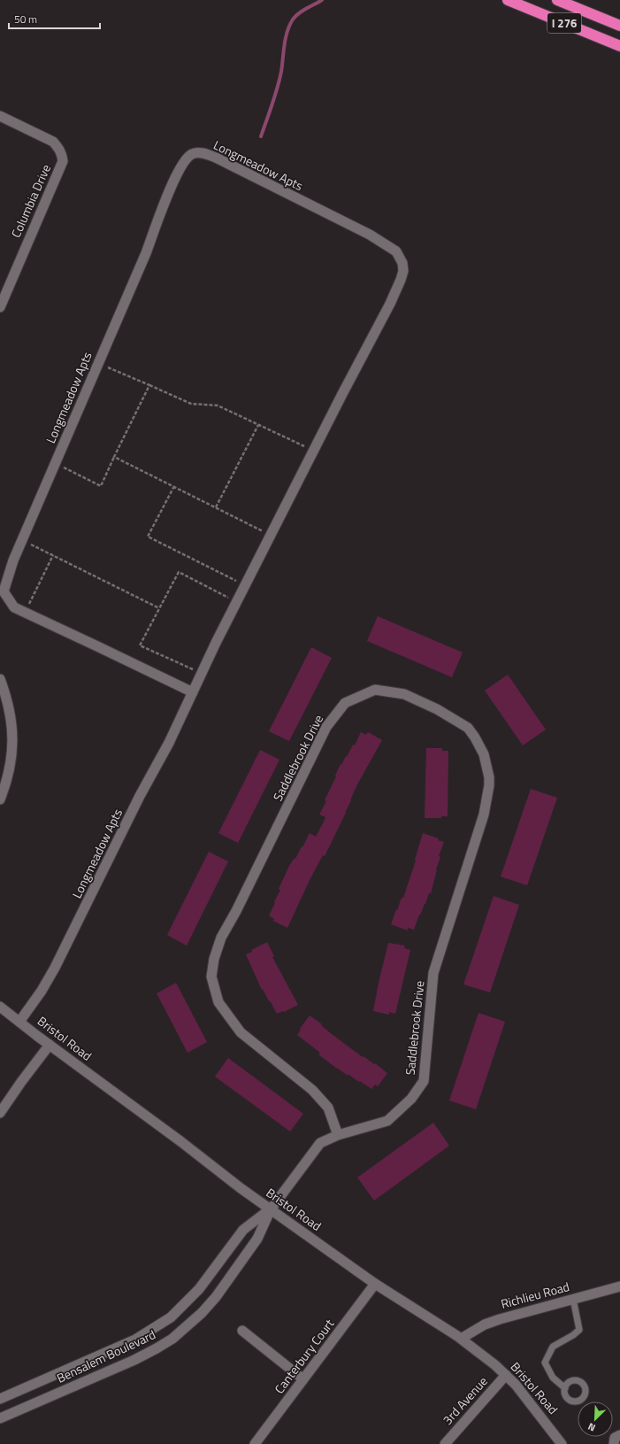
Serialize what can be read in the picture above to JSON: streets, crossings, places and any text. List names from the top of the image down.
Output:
{
  "streets": {
    "highway": ["I 276"],
    "street": [
      "Longmeadow Apts",
      "Columbia Drive",
      "Saddlebrook Drive",
      "Bristol Road",
      "Richlieu Road",
      "Bensalem Boulevard",
      "Canterbury Court",
      "3rd Avenue"
    ]
  },
  "crossings": [
    ["Longmeadow Apts", "Bristol Road"],
    ["Saddlebrook Drive", "Bristol Road"],
    ["Saddlebrook Drive", "Bensalem Boulevard"],
    ["Bristol Road", "Richlieu Road"],
    ["Bristol Road", "Bensalem Boulevard"],
    ["Bristol Road", "Canterbury Court"],
    ["Bristol Road", "3rd Avenue"]
  ],
  "scale_bar": "50 m",
  "north": "bottom left"
}
